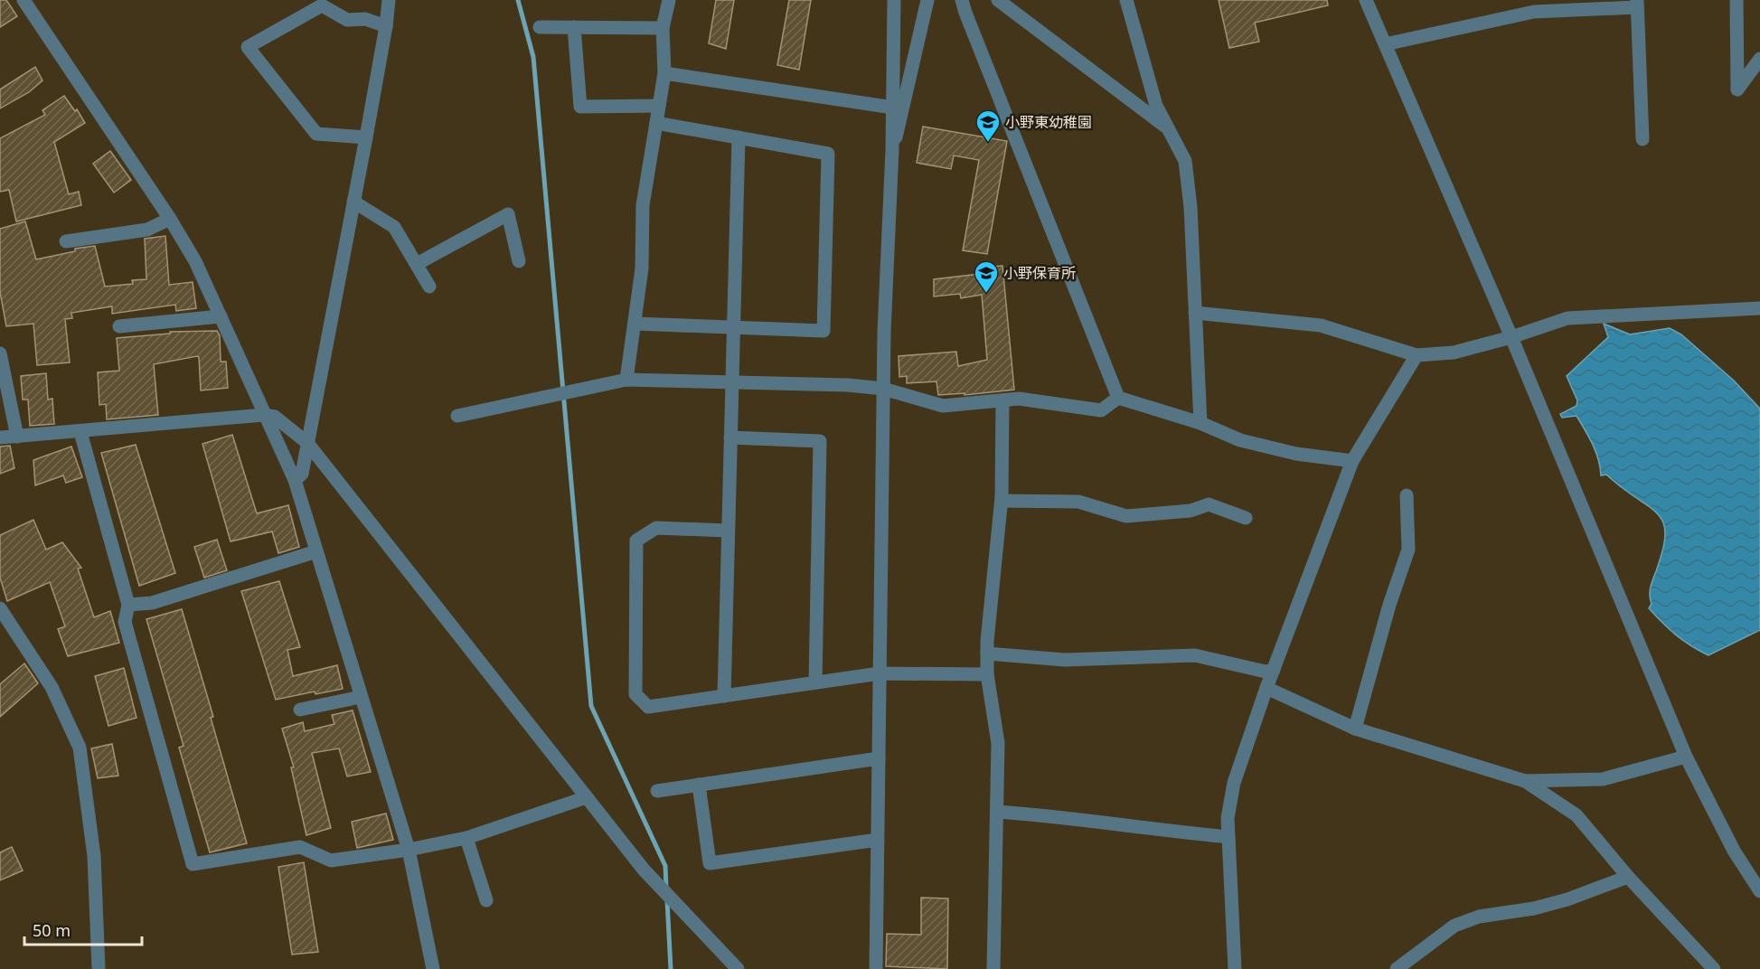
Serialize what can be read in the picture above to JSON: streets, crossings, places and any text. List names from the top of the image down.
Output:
{
  "places": {
    "school or university": ["小野東幼稚園", "小野保育所"]
  },
  "scale_bar": "50 m"
}
